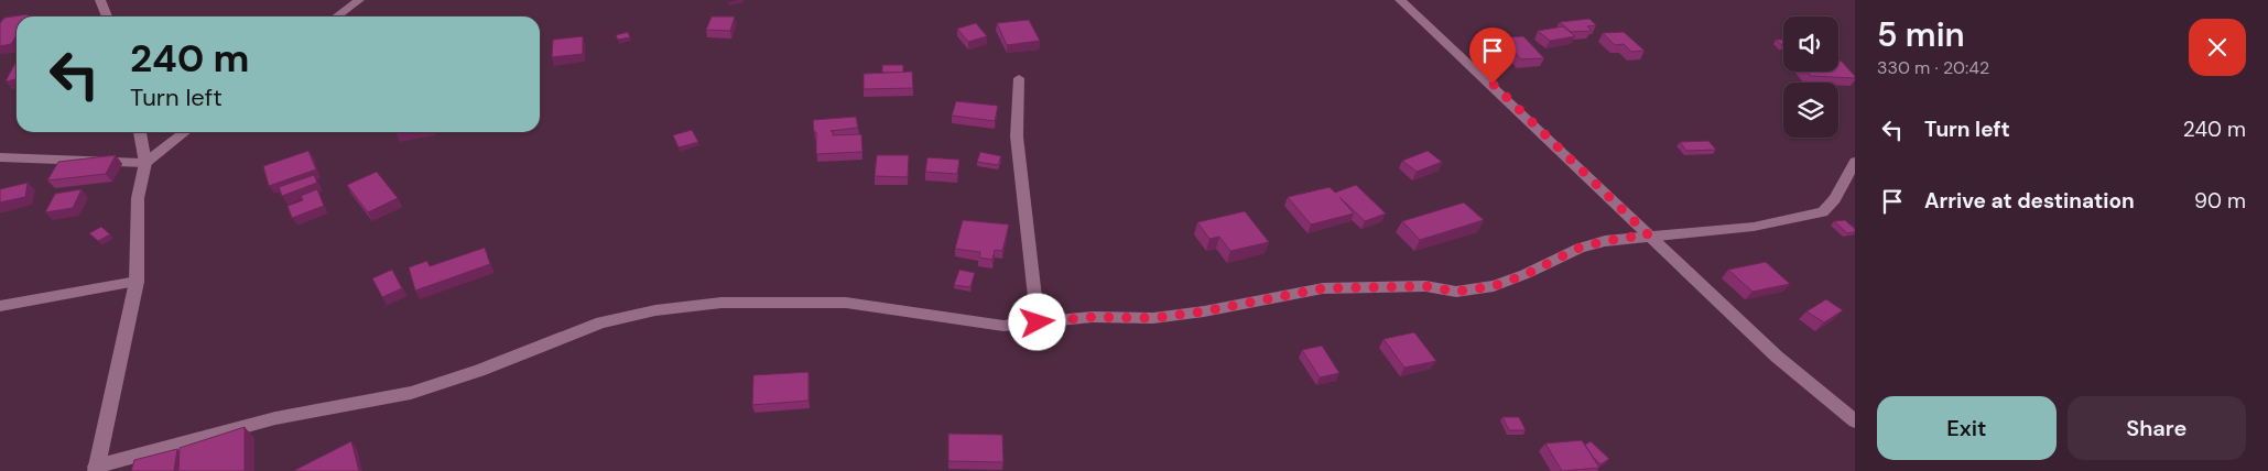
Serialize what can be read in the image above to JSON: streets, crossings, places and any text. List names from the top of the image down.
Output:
{
  "page": {
    "heading": ["5 min", "330 m · 20:42"],
    "turn": ["240 m", "Turn left"],
    "list": [
      {
        "name": "Turn left",
        "value": "240 m"
      },
      {
        "name": "Arrive at destination",
        "value": "90 m"
      }
    ],
    "buttons": ["Exit", "Share"]
  }
}
